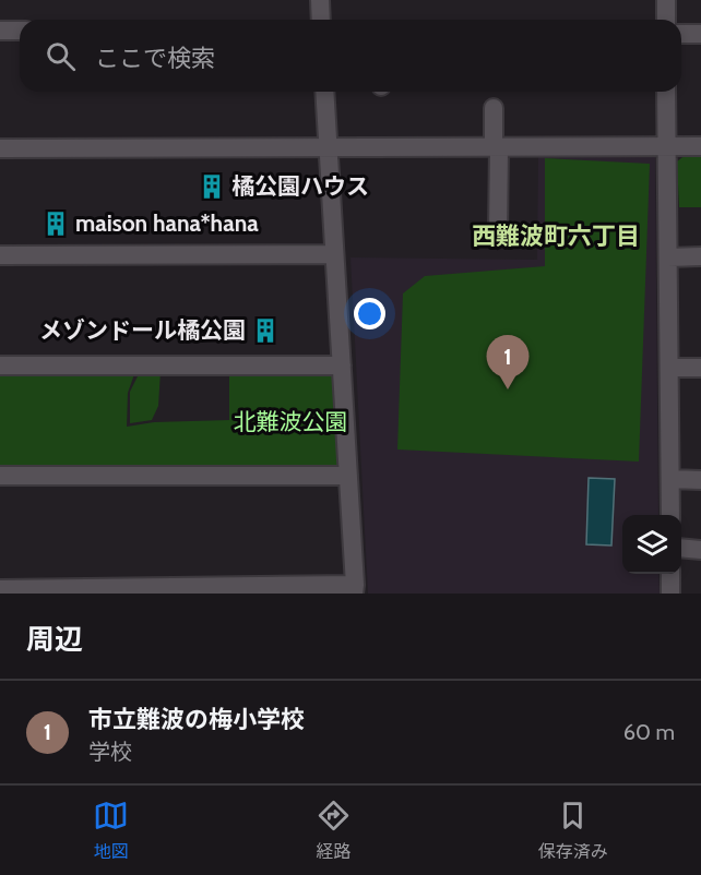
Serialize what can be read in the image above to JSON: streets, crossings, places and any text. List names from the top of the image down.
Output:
{
  "districts": ["西難波町六丁目"],
  "parks": ["北難波公園"],
  "places": {
    "building": ["橘公園ハウス", "maison hana*hana", "メゾンドール橘公園"]
  },
  "page": {
    "search": "ここで検索",
    "pins": "1",
    "heading": "周辺",
    "list": [
      {
        "mark": "1",
        "name": "市立難波の梅小学校",
        "note": "学校",
        "value": "60 m"
      }
    ],
    "nav": ["地図", "経路", "保存済み"]
  }
}
